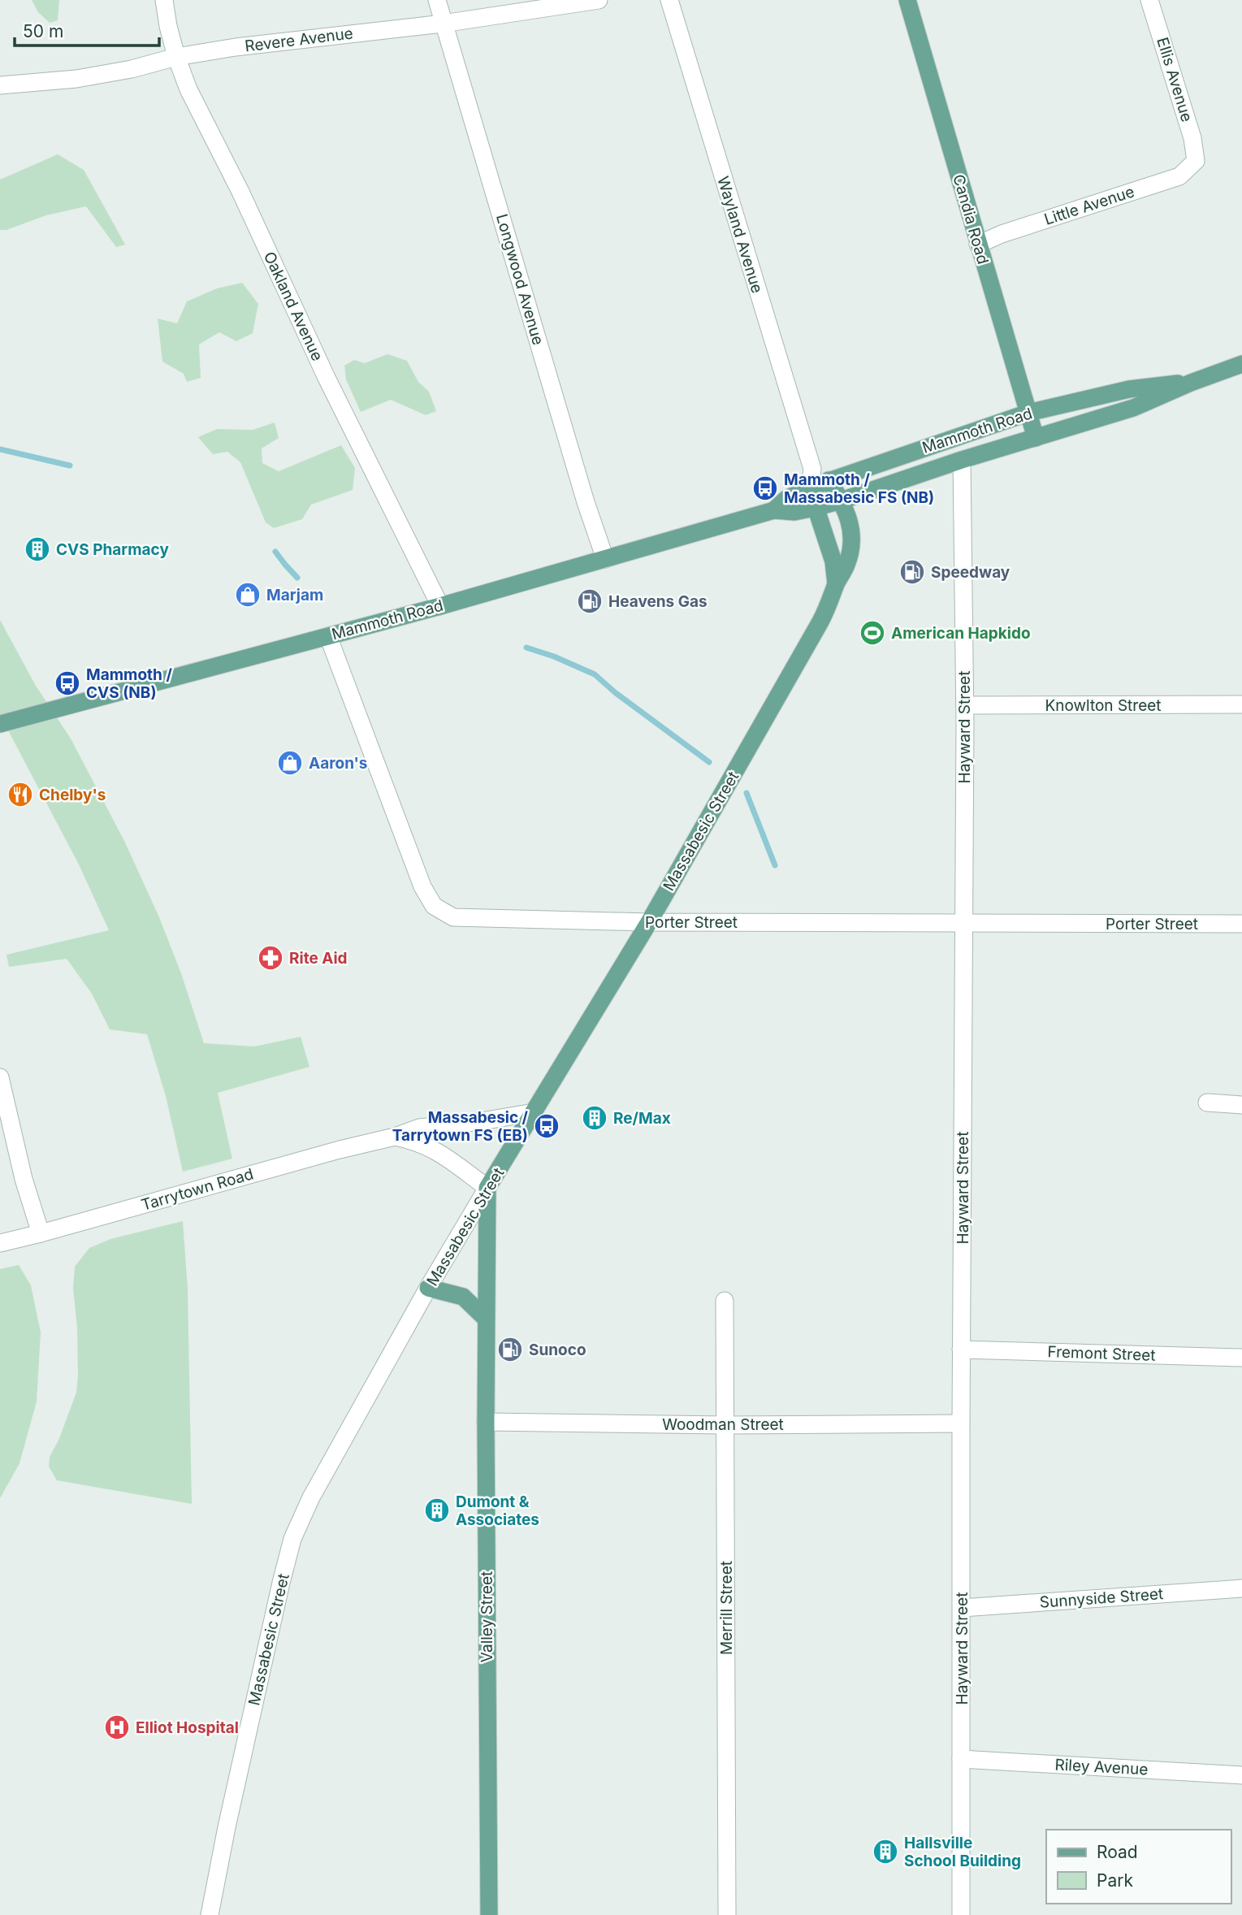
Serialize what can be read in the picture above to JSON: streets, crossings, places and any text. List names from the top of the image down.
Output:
{
  "streets": {
    "main road": [
      "Candia Road",
      "Mammoth Road",
      "Massabesic Street",
      "Valley Street"
    ],
    "street": [
      "Revere Avenue",
      "Ellis Avenue",
      "Little Avenue",
      "Wayland Avenue",
      "Longwood Avenue",
      "Oakland Avenue",
      "Knowlton Street",
      "Hayward Street",
      "Porter Street",
      "Tarrytown Road",
      "Fremont Street",
      "Woodman Street",
      "Sunnyside Street",
      "Merrill Street",
      "Riley Avenue"
    ]
  },
  "crossings": [
    ["Revere Avenue", "Longwood Avenue"],
    ["Revere Avenue", "Oakland Avenue"],
    ["Ellis Avenue", "Little Avenue"],
    ["Little Avenue", "Candia Road"],
    ["Candia Road", "Mammoth Road"],
    ["Wayland Avenue", "Mammoth Road"],
    ["Longwood Avenue", "Mammoth Road"],
    ["Oakland Avenue", "Mammoth Road"],
    ["Mammoth Road", "Hayward Street"],
    ["Mammoth Road", "Massabesic Street"],
    ["Mammoth Road", "Porter Street"],
    ["Knowlton Street", "Hayward Street"],
    ["Hayward Street", "Porter Street"],
    ["Hayward Street", "Fremont Street"],
    ["Hayward Street", "Woodman Street"],
    ["Hayward Street", "Sunnyside Street"],
    ["Hayward Street", "Riley Avenue"],
    ["Massabesic Street", "Porter Street"],
    ["Massabesic Street", "Tarrytown Road"],
    ["Massabesic Street", "Valley Street"],
    ["Tarrytown Road", "Valley Street"],
    ["Woodman Street", "Merrill Street"],
    ["Woodman Street", "Valley Street"]
  ],
  "places": {
    "bus stop": ["Mammoth / Massabesic FS (NB)", "Mammoth / CVS (NB)", "Massabesic / Tarrytown FS (EB)"],
    "building": [
      "CVS Pharmacy",
      "Re/Max",
      "Dumont & Associates",
      "Hallsville School Building"
    ],
    "fuel station": ["Speedway", "Heavens Gas", "Sunoco"],
    "shop": ["Marjam", "Aaron's"],
    "sports": ["American Hapkido"],
    "restaurant": ["Chelby's"],
    "pharmacy": ["Rite Aid"],
    "hospital": ["Elliot Hospital"]
  },
  "legend": ["Road", "Park"],
  "scale_bar": "50 m"
}
